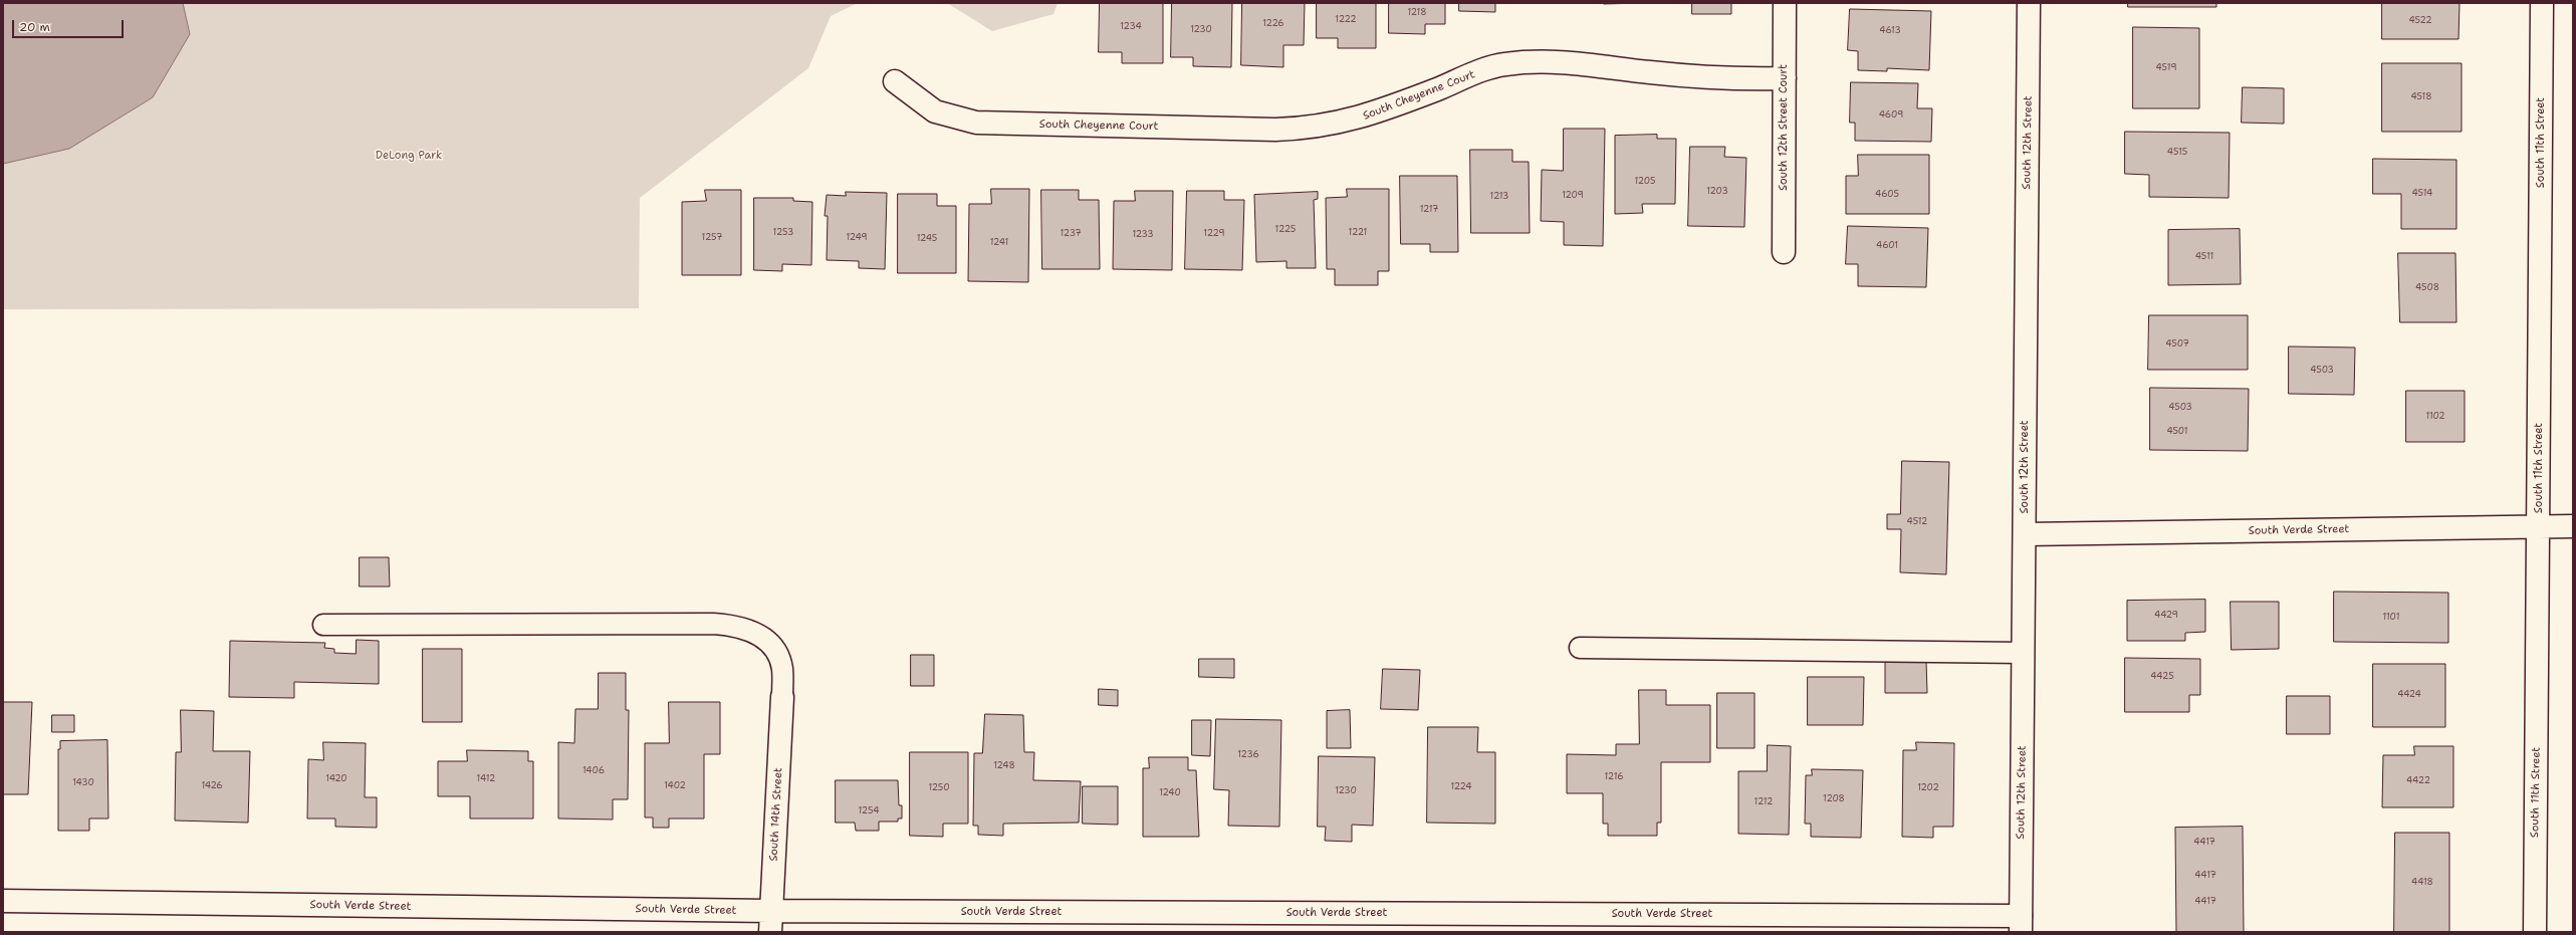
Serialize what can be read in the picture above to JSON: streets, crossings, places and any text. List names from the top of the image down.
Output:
{
  "streets": {
    "street": [
      "South Cheyenne Court",
      "South 12th Street Court",
      "South 12th Street",
      "South 11th Street",
      "South Verde Street",
      "South 14th Street"
    ]
  },
  "crossings": [
    ["South Cheyenne Court", "South 12th Street Court"],
    ["South 12th Street", "South Verde Street"],
    ["South 11th Street", "South Verde Street"],
    ["South Verde Street", "South 14th Street"]
  ],
  "parks": ["DeLong Park"],
  "house_numbers": [
    "1218",
    "1222",
    "4522",
    "1226",
    "1234",
    "1230",
    "4613",
    "4519",
    "4518",
    "4609",
    "4515",
    "1205",
    "1203",
    "4514",
    "4605",
    "1209",
    "1213",
    "1217",
    "1225",
    "1253",
    "1221",
    "1237",
    "1229",
    "1233",
    "1257",
    "1249",
    "1245",
    "1241",
    "4601",
    "4511",
    "4508",
    "4507",
    "4503",
    "4503",
    "1102",
    "4501",
    "4512",
    "4429",
    "1101",
    "4425",
    "4424",
    "1236",
    "1248",
    "1406",
    "1216",
    "1420",
    "1412",
    "4422",
    "1430",
    "1426",
    "1402",
    "1224",
    "1250",
    "1202",
    "1230",
    "1240",
    "1208",
    "1212",
    "1254",
    "4417",
    "4417",
    "4418",
    "4417"
  ],
  "scale_bar": "20 m"
}
